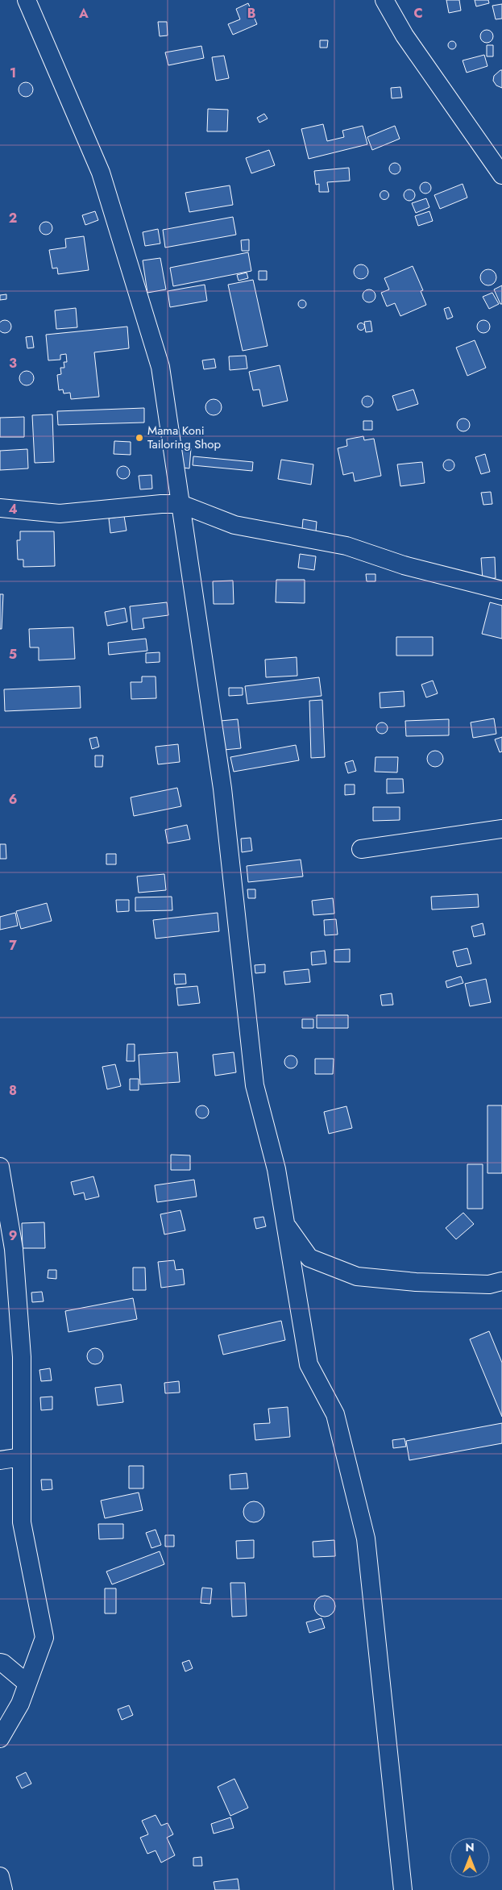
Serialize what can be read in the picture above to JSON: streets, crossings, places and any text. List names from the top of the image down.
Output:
{
  "places": ["Mama Koni Tailoring Shop"],
  "north": "top",
  "grid": {
    "columns": ["A", "B", "C"],
    "rows": [
      "1",
      "2",
      "3",
      "4",
      "5",
      "6",
      "7",
      "8",
      "9"
    ]
  }
}
